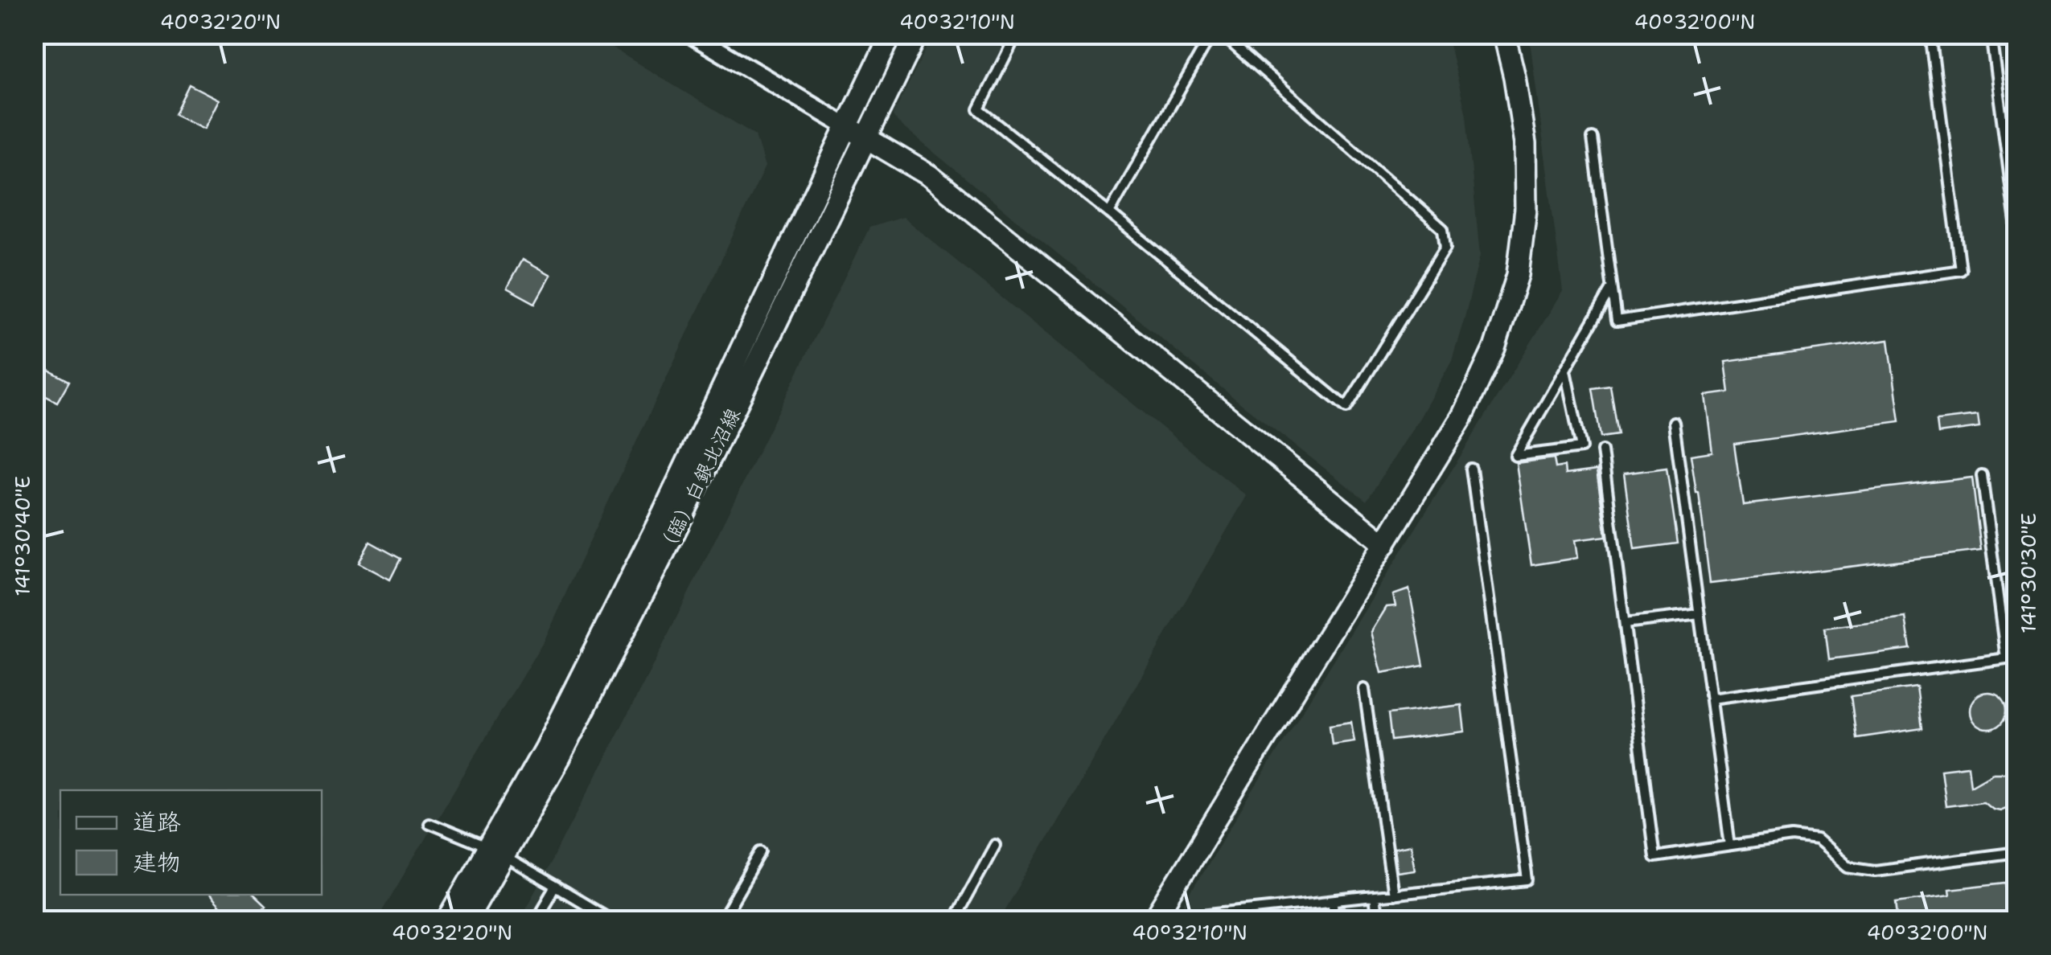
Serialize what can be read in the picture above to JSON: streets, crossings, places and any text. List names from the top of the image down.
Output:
{
  "streets": {
    "street": ["（臨）白銀北沼線"]
  },
  "legend": ["道路", "建物"],
  "coordinates": [
    "40°32'20\"N",
    "40°32'10\"N",
    "40°32'00\"N",
    "141°30'40\"E",
    "141°30'30\"E"
  ]
}
